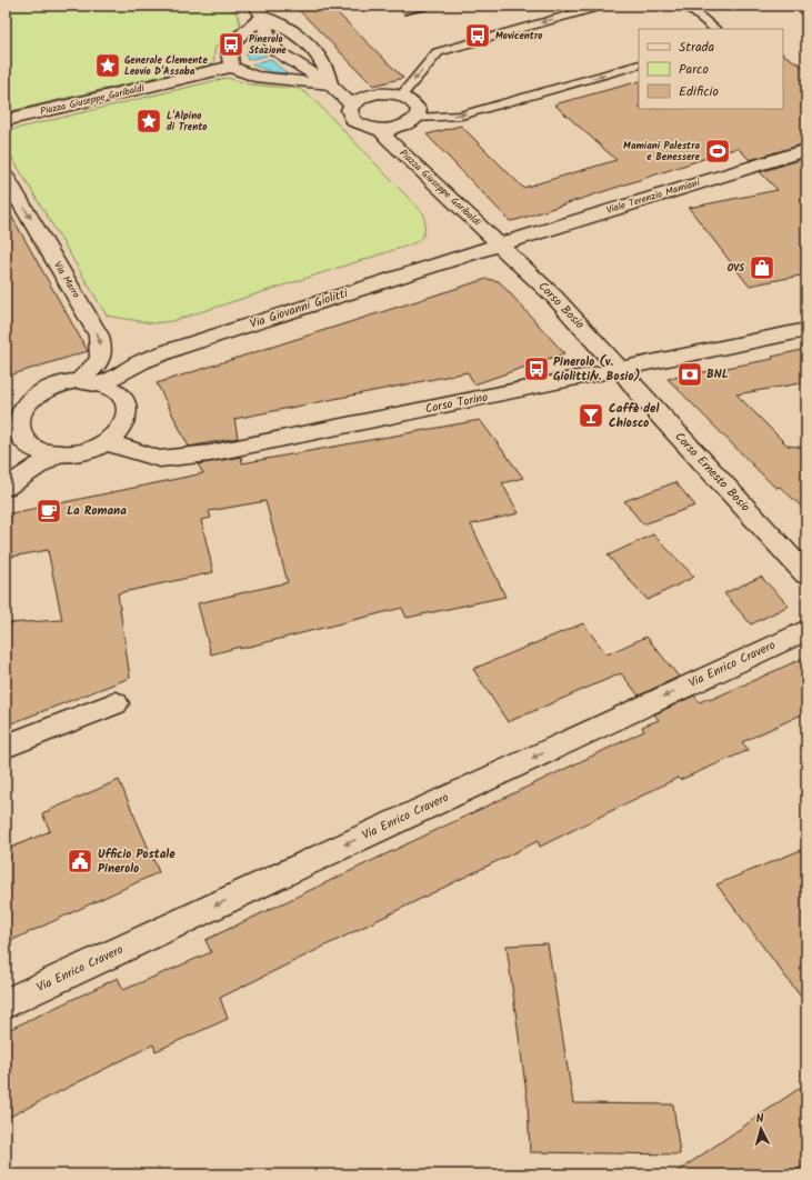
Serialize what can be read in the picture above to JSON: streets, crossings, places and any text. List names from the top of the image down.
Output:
{
  "streets": {
    "street": [
      "Piazza Giuseppe Garibaldi",
      "Viale Terenzio Mamiani",
      "Via Marro",
      "Corso Bosio",
      "Via Giovanni Giolitti",
      "Corso Torino",
      "Corso Ernesto Bosio",
      "Via Enrico Cravero"
    ]
  },
  "crossings": [
    ["Piazza Giuseppe Garibaldi", "Viale Terenzio Mamiani"],
    ["Piazza Giuseppe Garibaldi", "Corso Bosio"],
    ["Piazza Giuseppe Garibaldi", "Via Giovanni Giolitti"],
    ["Viale Terenzio Mamiani", "Corso Bosio"],
    ["Viale Terenzio Mamiani", "Via Giovanni Giolitti"],
    ["Via Marro", "Via Giovanni Giolitti"],
    ["Via Marro", "Corso Torino"],
    ["Corso Bosio", "Via Giovanni Giolitti"],
    ["Corso Bosio", "Corso Torino"],
    ["Corso Bosio", "Corso Ernesto Bosio"],
    ["Via Giovanni Giolitti", "Corso Torino"],
    ["Corso Torino", "Corso Ernesto Bosio"]
  ],
  "one_way": ["Via Marro", "Via Enrico Cravero"],
  "places": {
    "bus stop": ["Movicentro", "Pinerolo Stazione", "Pinerolo (v. Giolitti/v. Bosio)"],
    "place": ["Generale Clemente Leovio D'Assaba", "L'Alpino di Trento"],
    "sports": ["Mamiani Palestra e Benessere"],
    "shop": ["OVS"],
    "bank": ["BNL"],
    "bar": ["Caffè del Chiosco"],
    "cafe": ["La Romana"],
    "public building": ["Ufficio Postale Pinerolo"]
  },
  "legend": ["Strada", "Parco", "Edificio"],
  "north": "top"
}
